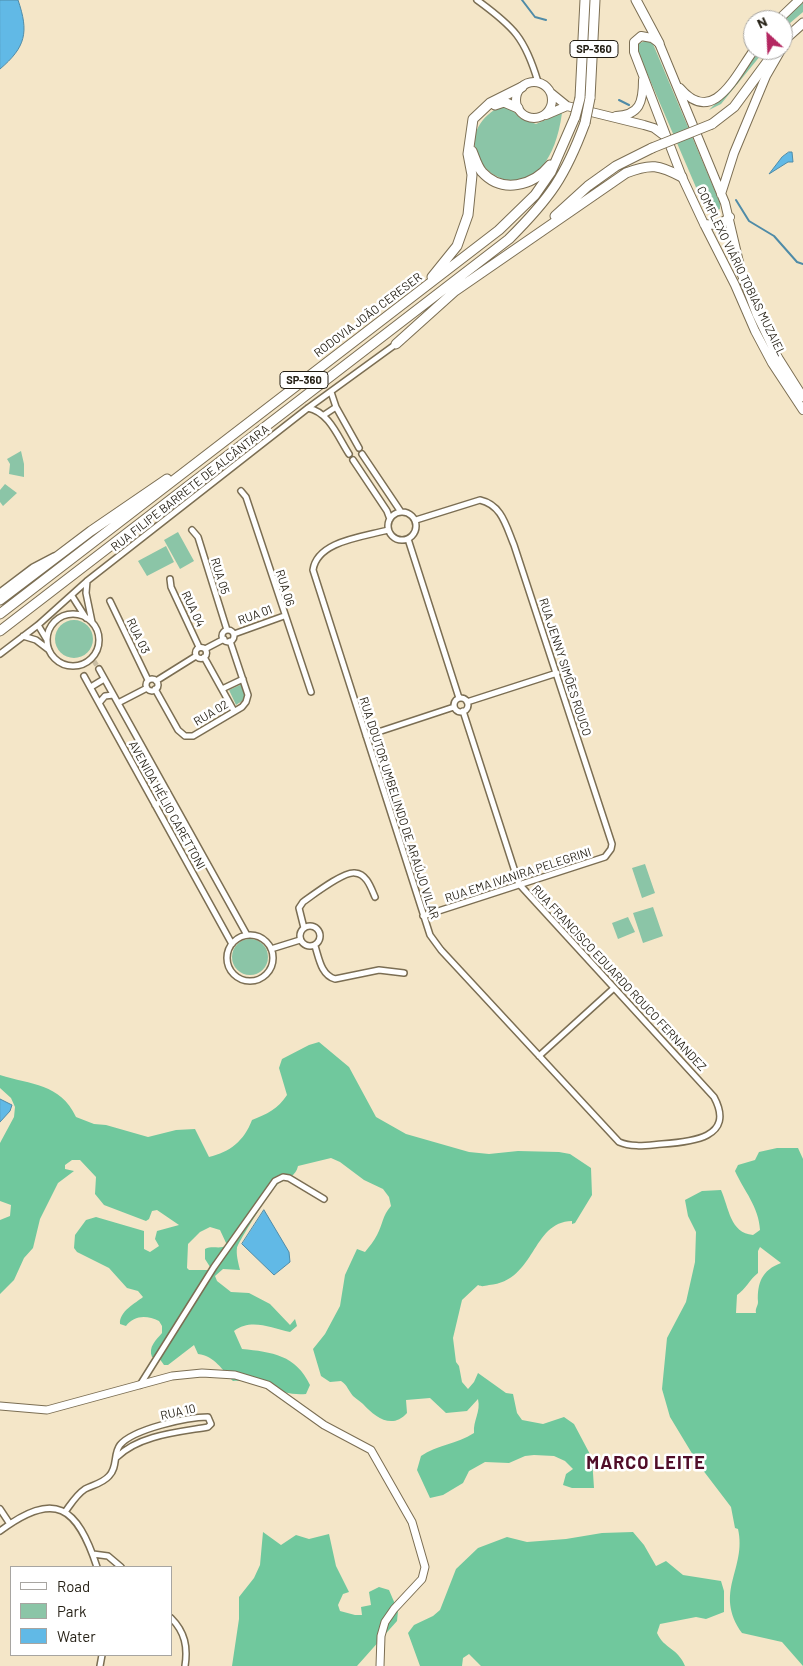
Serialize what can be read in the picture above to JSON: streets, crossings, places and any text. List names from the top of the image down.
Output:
{
  "streets": {
    "highway": ["SP-360", "RODOVIA JOÃO CERESER"],
    "main road": ["COMPLEXO VIÁRIO TOBIAS MUZAIEL"],
    "street": [
      "RUA FILIPE BARRETE DE ALCÂNTARA",
      "RUA 05",
      "RUA 06",
      "RUA 04",
      "RUA 01",
      "RUA 03",
      "RUA JENNY SIMÕES ROUCO",
      "RUA 02",
      "AVENIDA HÉLIO CARETTONI",
      "RUA DOUTOR UMBELINDO DE ARAÚJO VILAR",
      "RUA EMA IVANIRA PELEGRINI",
      "RUA FRANCISCO EDUARDO ROUCO FERNANDEZ",
      "RUA 10"
    ]
  },
  "crossings": [
    ["RUA 05", "RUA 01"],
    ["RUA 06", "RUA 01"],
    ["RUA JENNY SIMÕES ROUCO", "RUA DOUTOR UMBELINDO DE ARAÚJO VILAR"],
    ["RUA JENNY SIMÕES ROUCO", "RUA EMA IVANIRA PELEGRINI"],
    ["RUA DOUTOR UMBELINDO DE ARAÚJO VILAR", "RUA EMA IVANIRA PELEGRINI"],
    ["RUA DOUTOR UMBELINDO DE ARAÚJO VILAR", "RUA FRANCISCO EDUARDO ROUCO FERNANDEZ"],
    ["RUA EMA IVANIRA PELEGRINI", "RUA FRANCISCO EDUARDO ROUCO FERNANDEZ"]
  ],
  "districts": ["MARCO LEITE"],
  "legend": ["Road", "Park", "Water"],
  "north": "top left"
}
